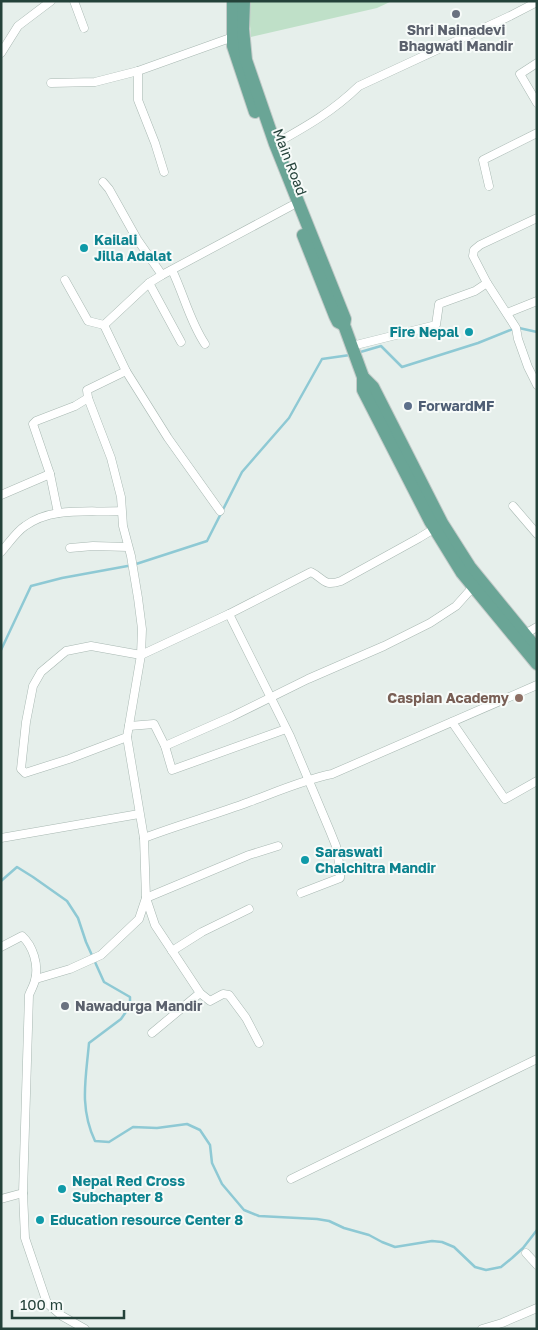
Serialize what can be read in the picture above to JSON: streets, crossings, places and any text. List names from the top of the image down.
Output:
{
  "streets": {
    "main road": ["Main Road"]
  },
  "places": [
    "Shri Nainadevi Bhagwati Mandir",
    "Kailali Jilla Adalat",
    "Fire Nepal",
    "ForwardMF",
    "Caspian Academy",
    "Saraswati Chalchitra Mandir",
    "Nawadurga Mandir",
    "Nepal Red Cross Subchapter 8",
    "Education resource Center 8"
  ],
  "scale_bar": "100 m"
}
